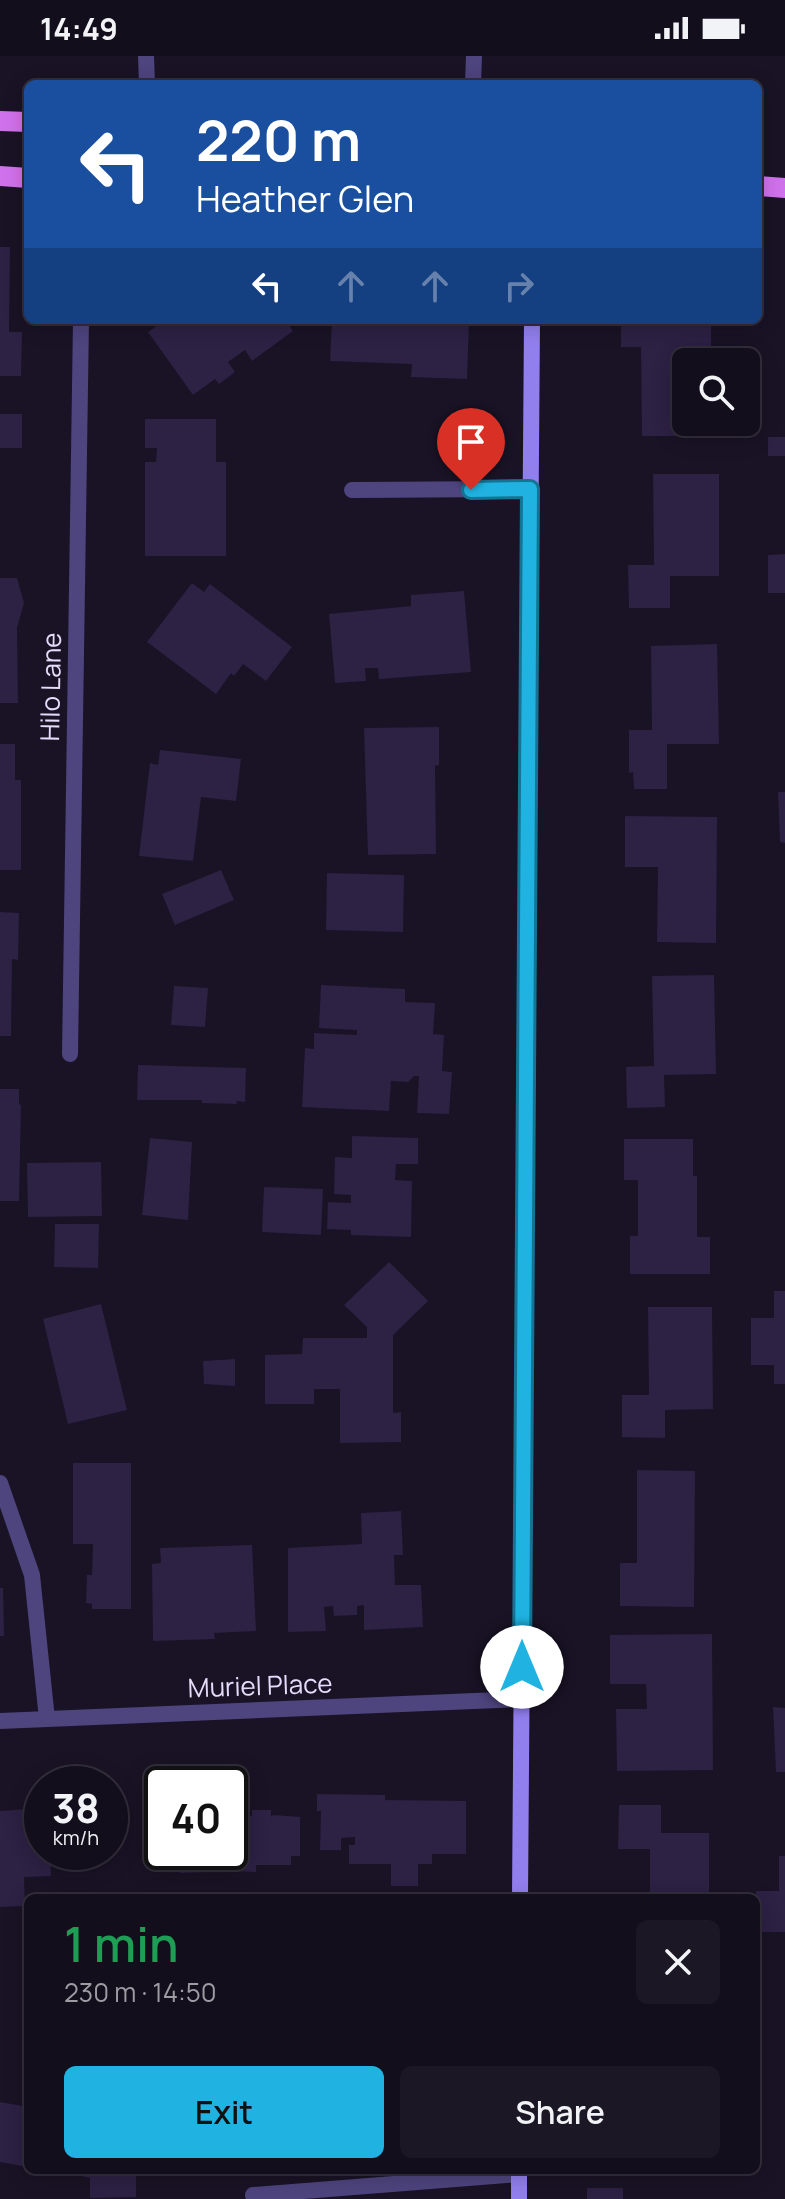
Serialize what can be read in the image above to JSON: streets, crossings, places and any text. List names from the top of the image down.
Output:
{
  "streets": {
    "street": ["Hilo Lane", "Muriel Place"]
  },
  "page": {
    "status": "14:49",
    "turn": ["220 m", "Heather Glen"],
    "speed": "38 km/h",
    "limit": "40",
    "heading": ["1 min", "230 m · 14:50"],
    "buttons": ["Exit", "Share"]
  }
}
